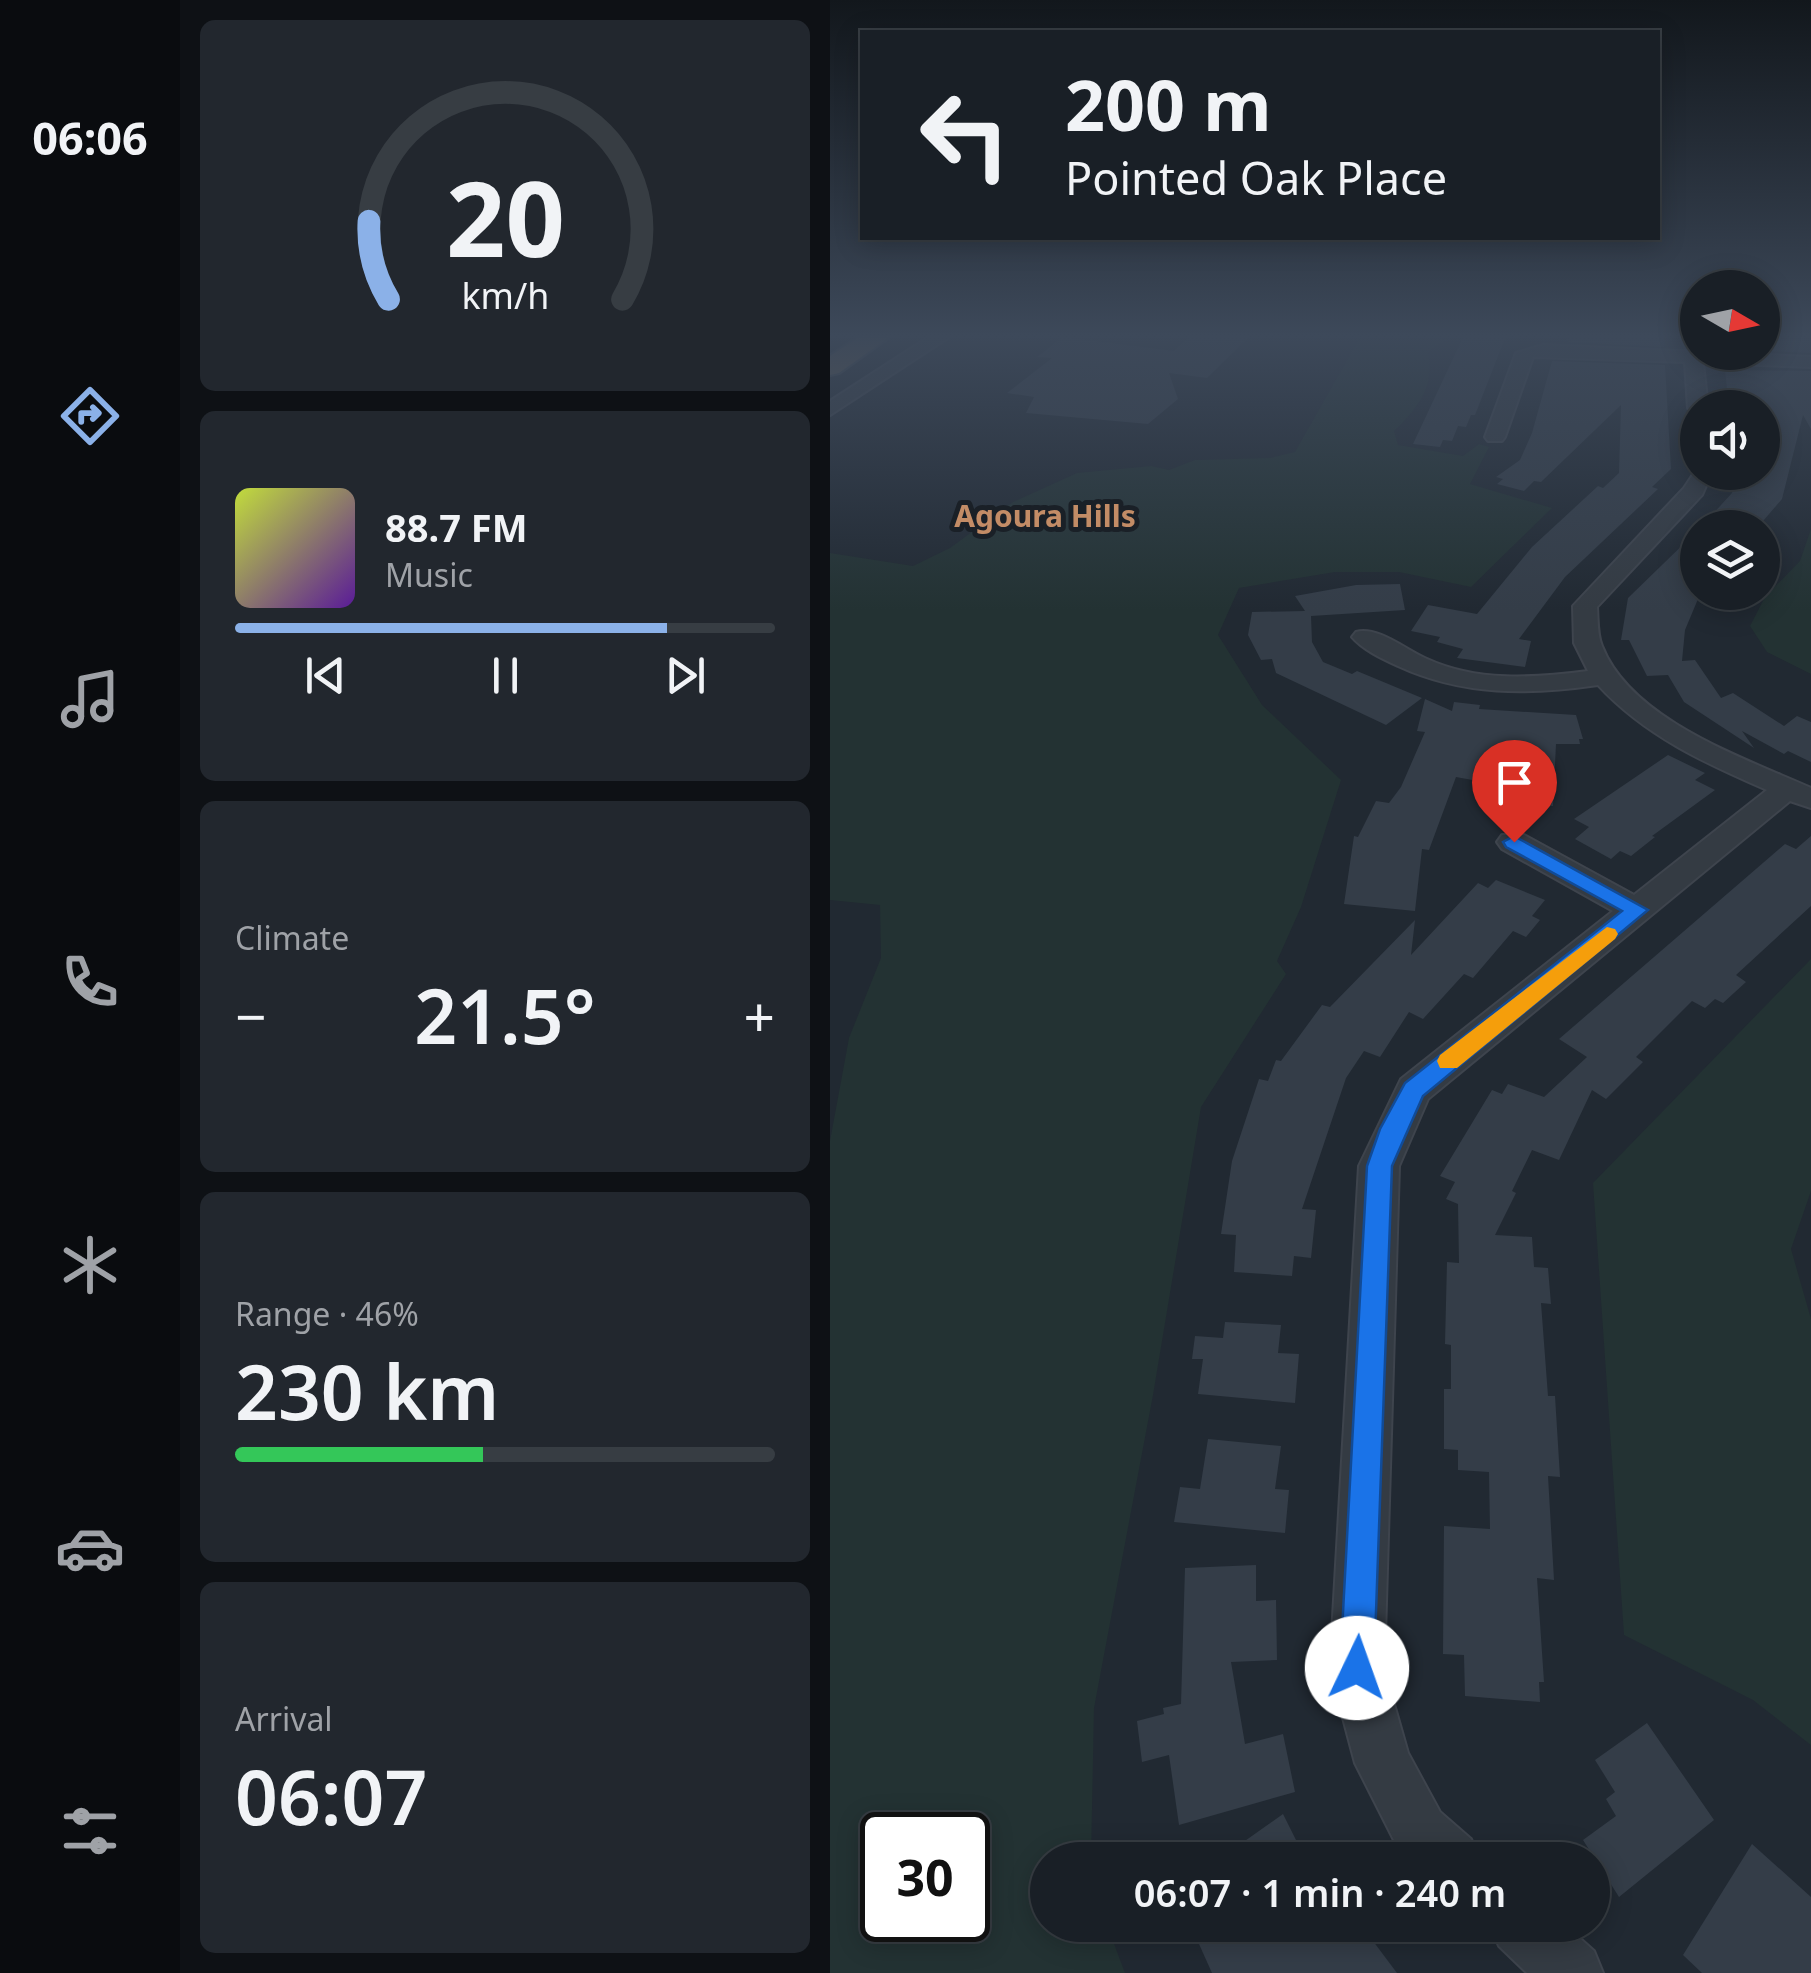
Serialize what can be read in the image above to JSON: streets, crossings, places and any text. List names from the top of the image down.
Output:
{
  "districts": ["Agoura Hills"],
  "north": "right",
  "page": {
    "tabs": "06:06",
    "turn": ["200 m", "Pointed Oak Place"],
    "song": ["88.7 FM", "Music"],
    "tile": [
      "Climate",
      ["Range · 46%", "230 km"],
      ["Arrival", "06:07"]
    ],
    "heat": ["−", "21.5°", "+"],
    "limit": "30",
    "trip": "06:07 · 1 min · 240 m",
    "gauge": ["20", "km/h"]
  }
}
